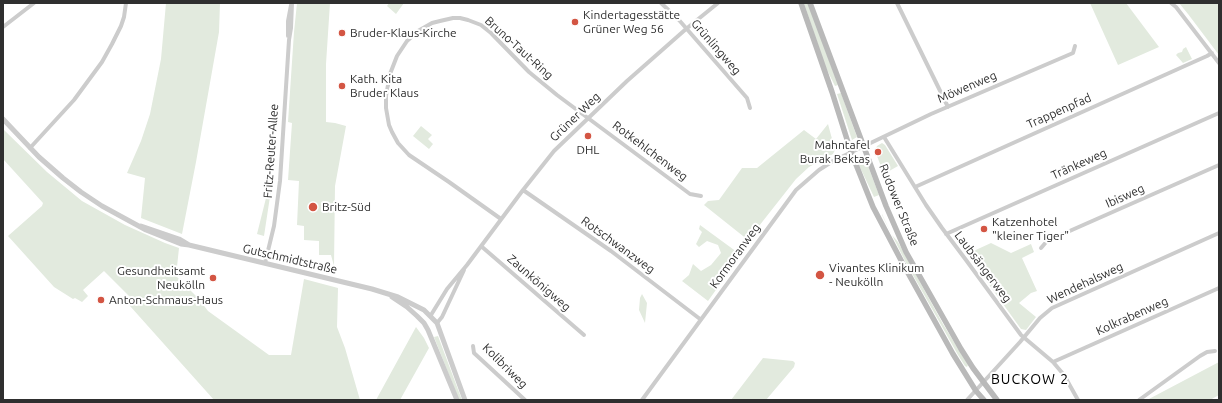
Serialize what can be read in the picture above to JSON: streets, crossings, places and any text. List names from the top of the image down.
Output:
{
  "streets": {
    "main road": ["Rudower Straße"],
    "street": [
      "Grünlingweg",
      "Bruno-Taut-Ring",
      "Möwenweg",
      "Trappenpfad",
      "Grüner Weg",
      "Fritz-Reuter-Allee",
      "Rotkehlchenweg",
      "Tränkeweg",
      "Ibisweg",
      "Rotschwanzweg",
      "Kormoranweg",
      "Gutschmidtstraße",
      "Laubsängerweg",
      "Zaunkönigweg",
      "Wendehalsweg",
      "Kolkrabenweg",
      "Kolibriweg"
    ]
  },
  "crossings": [
    ["Grünlingweg", "Grüner Weg"],
    ["Bruno-Taut-Ring", "Grüner Weg"],
    ["Bruno-Taut-Ring", "Rotkehlchenweg"],
    ["Möwenweg", "Rudower Straße"],
    ["Möwenweg", "Kormoranweg"],
    ["Möwenweg", "Laubsängerweg"],
    ["Trappenpfad", "Laubsängerweg"],
    ["Grüner Weg", "Rotkehlchenweg"],
    ["Grüner Weg", "Rotschwanzweg"],
    ["Grüner Weg", "Gutschmidtstraße"],
    ["Grüner Weg", "Zaunkönigweg"],
    ["Fritz-Reuter-Allee", "Gutschmidtstraße"],
    ["Tränkeweg", "Laubsängerweg"],
    ["Rudower Straße", "Kormoranweg"],
    ["Rudower Straße", "Wendehalsweg"],
    ["Rotschwanzweg", "Kormoranweg"],
    ["Laubsängerweg", "Wendehalsweg"],
    ["Laubsängerweg", "Kolkrabenweg"]
  ],
  "districts": ["BUCKOW 2"],
  "places": [
    "Kindertagesstätte Grüner Weg 56",
    "Bruder-Klaus-Kirche",
    "Kath. Kita Bruder Klaus",
    "DHL",
    "Mahntafel Burak Bektaş",
    "Britz-Süd",
    "Katzenhotel \"kleiner Tiger\"",
    "Vivantes Klinikum - Neukölln",
    "Gesundheitsamt Neukölln",
    "Anton-Schmaus-Haus"
  ]
}
